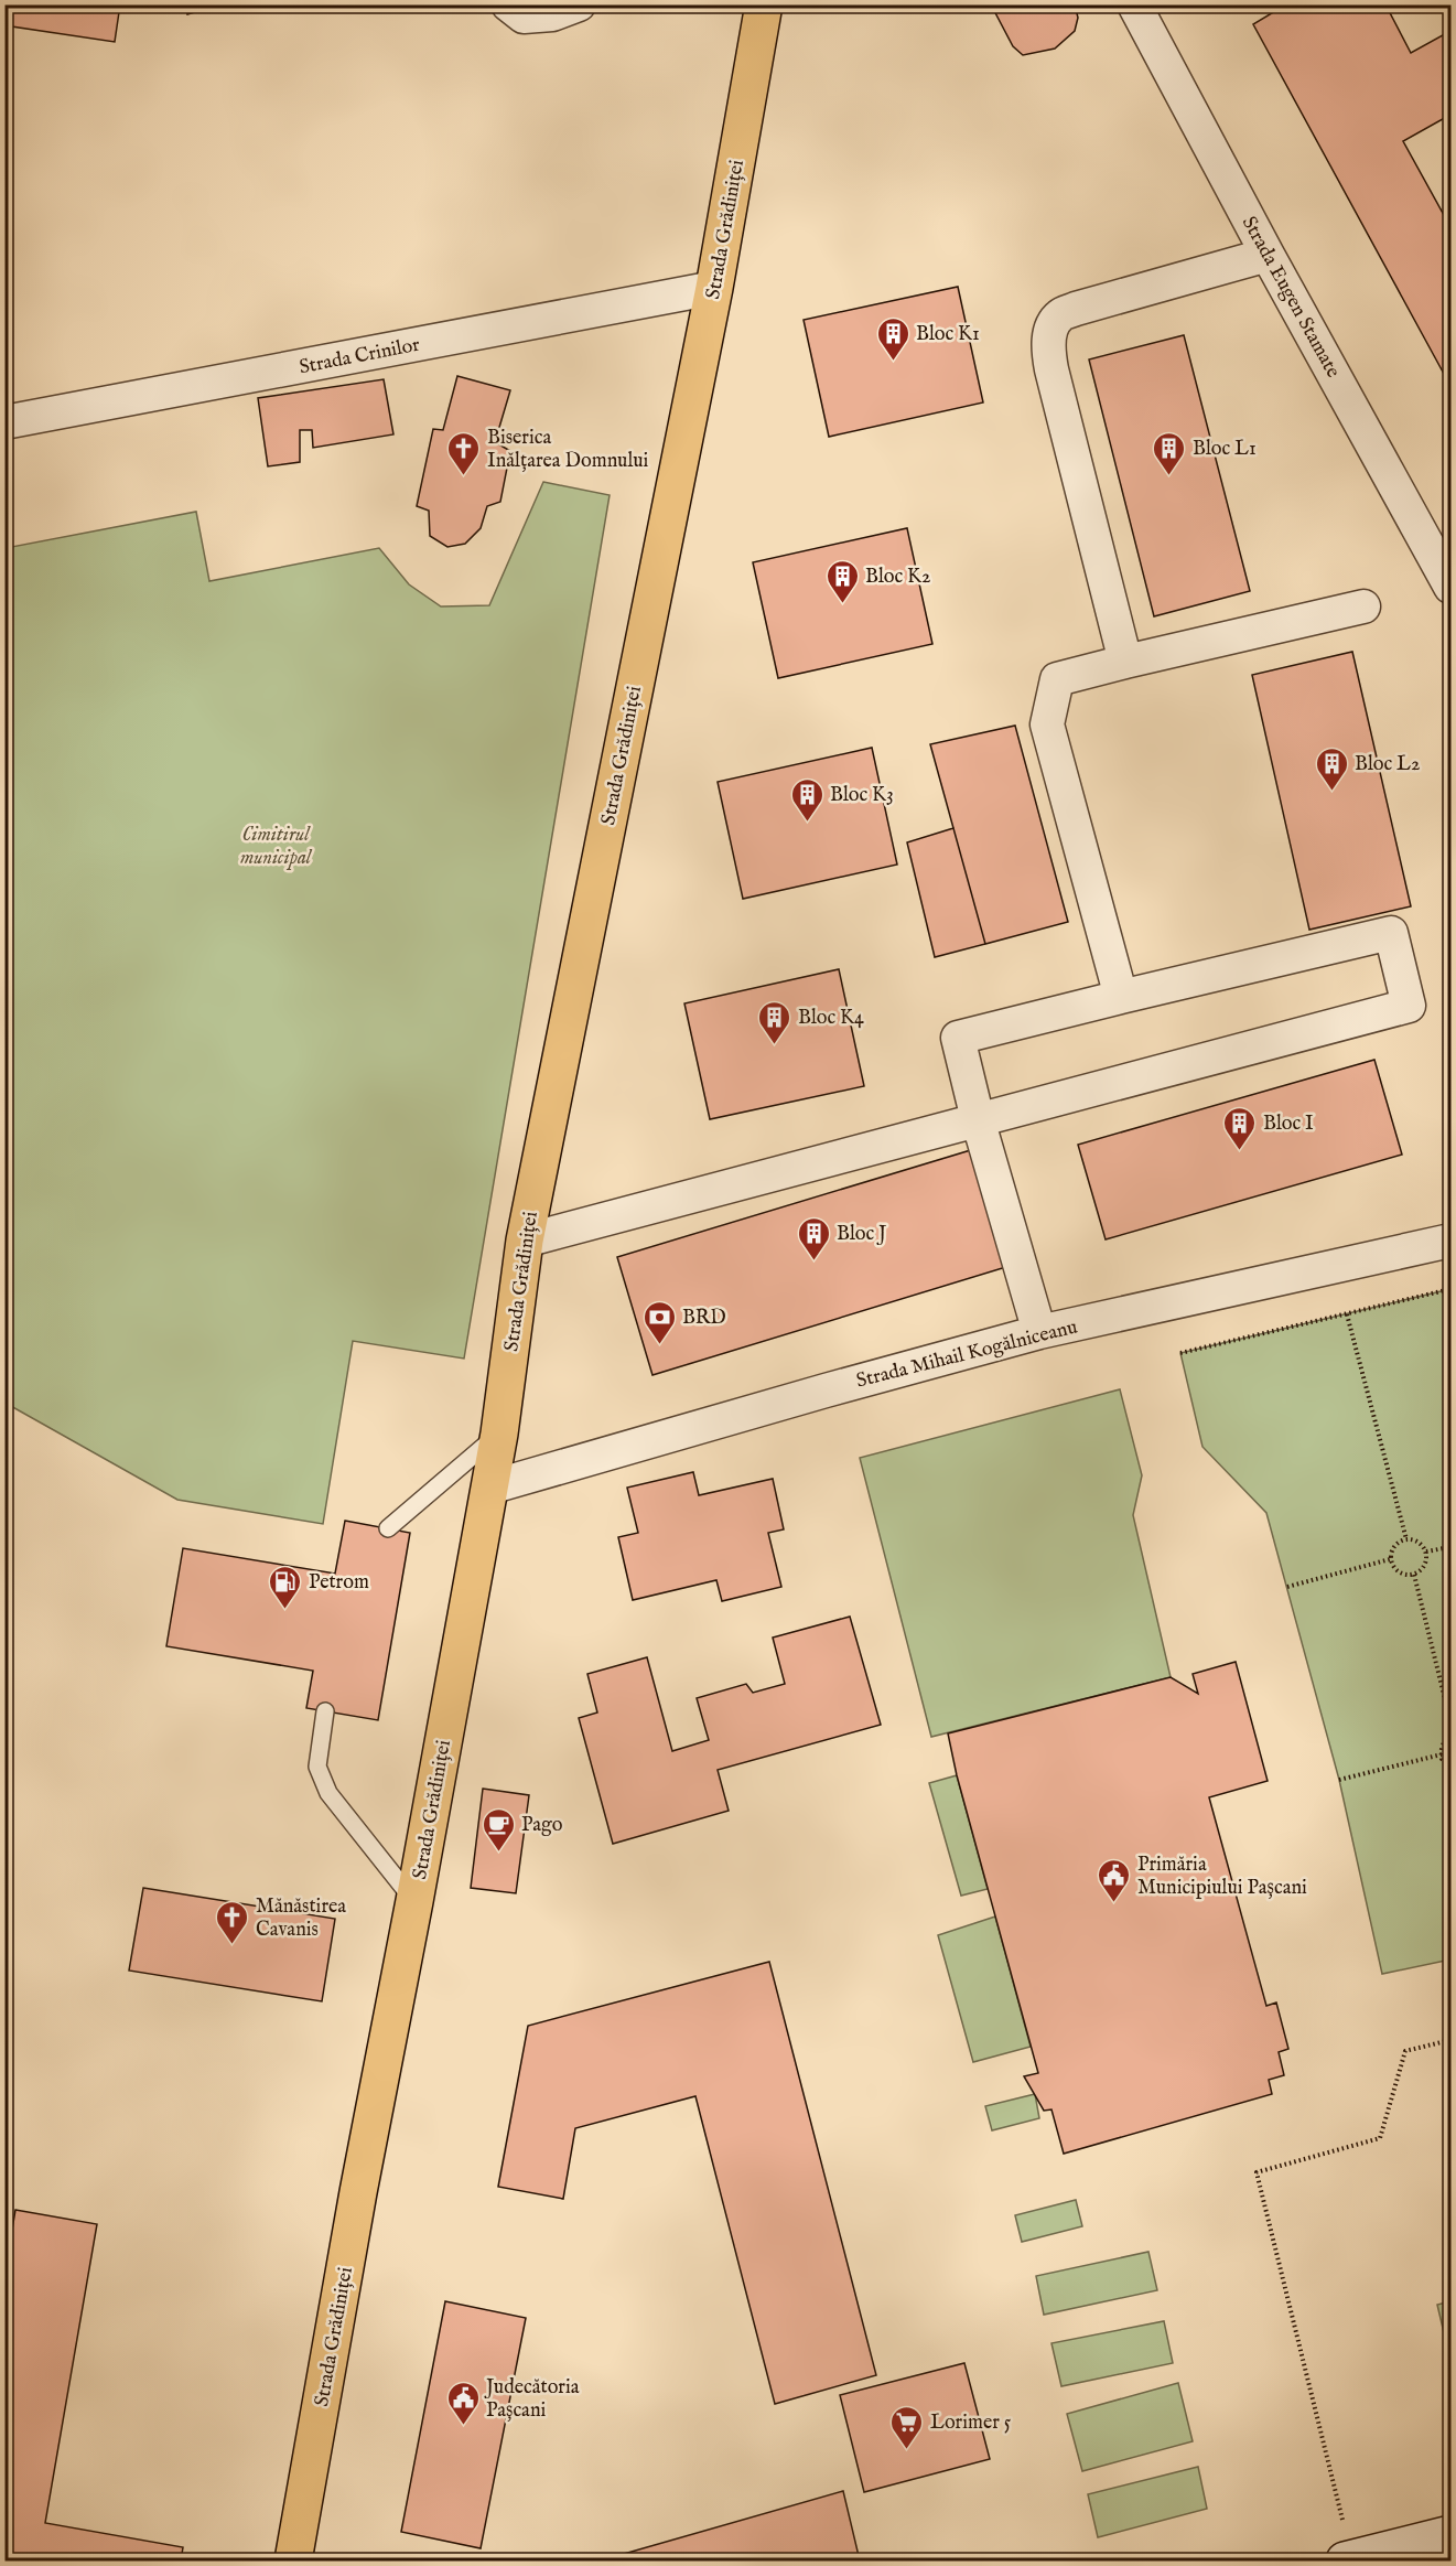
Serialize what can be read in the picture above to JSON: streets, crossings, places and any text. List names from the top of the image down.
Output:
{
  "streets": {
    "main road": ["Strada Grădiniței"],
    "street": ["Strada Eugen Stamate", "Strada Crinilor", "Strada Mihail Kogălniceanu"]
  },
  "crossings": [
    ["Strada Grădiniței", "Strada Crinilor"],
    ["Strada Grădiniței", "Strada Mihail Kogălniceanu"]
  ],
  "parks": ["Cimitirul municipal"],
  "places": {
    "building": [
      "Bloc K1",
      "Bloc L1",
      "Bloc K2",
      "Bloc L2",
      "Bloc K3",
      "Bloc K4",
      "Bloc I",
      "Bloc J"
    ],
    "church": ["Biserica Inălțarea Domnului", "Mănăstirea Cavanis"],
    "bank": ["BRD"],
    "fuel station": ["Petrom"],
    "cafe": ["Pago"],
    "public building": ["Primăria Municipiului Pașcani", "Judecătoria Pașcani"],
    "supermarket": ["Lorimer 5"]
  }
}
